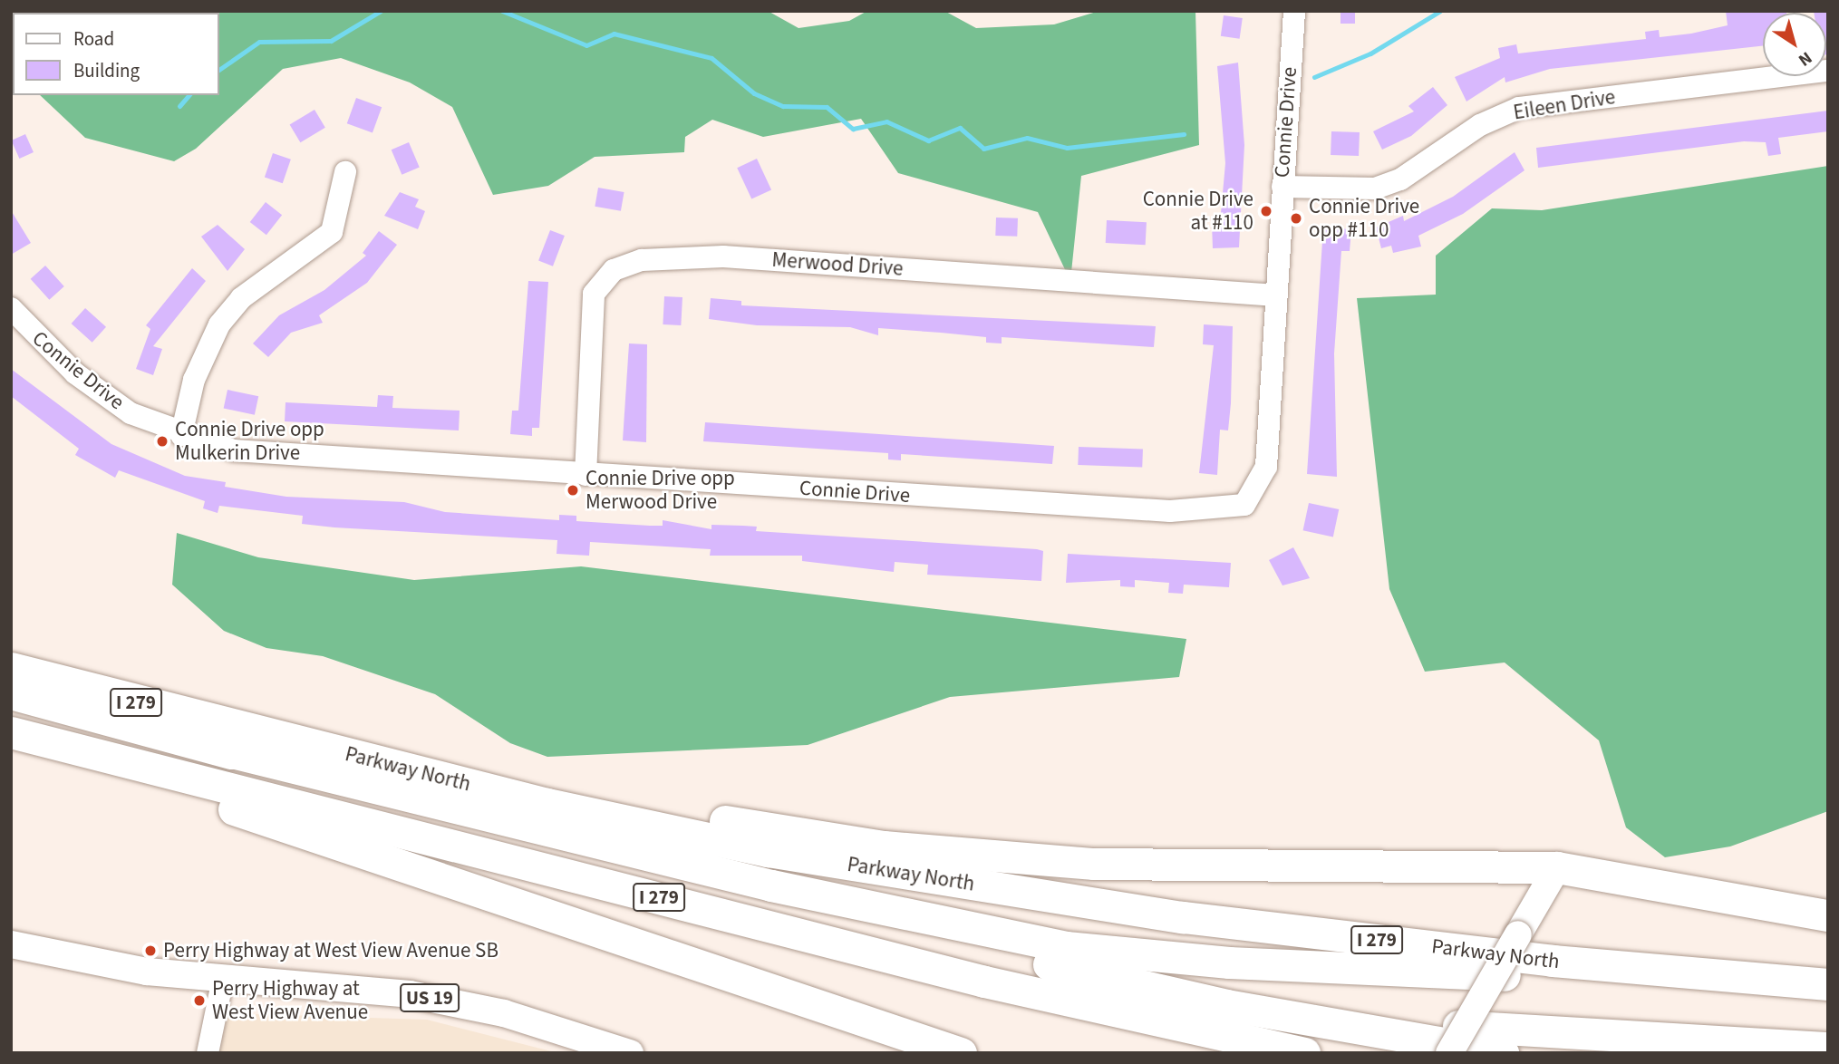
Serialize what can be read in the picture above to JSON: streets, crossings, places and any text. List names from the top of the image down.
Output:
{
  "streets": {
    "highway": ["I 279", "Parkway North"],
    "main road": ["US 19"],
    "street": ["Eileen Drive", "Connie Drive", "Merwood Drive"]
  },
  "crossings": [
    ["Eileen Drive", "Connie Drive"],
    ["Connie Drive", "Merwood Drive"]
  ],
  "places": [
    "Connie Drive at #110",
    "Connie Drive opp #110",
    "Connie Drive opp Mulkerin Drive",
    "Connie Drive opp Merwood Drive",
    "Perry Highway at West View Avenue SB",
    "Perry Highway at West View Avenue"
  ],
  "legend": ["Road", "Building"],
  "north": "bottom right"
}
